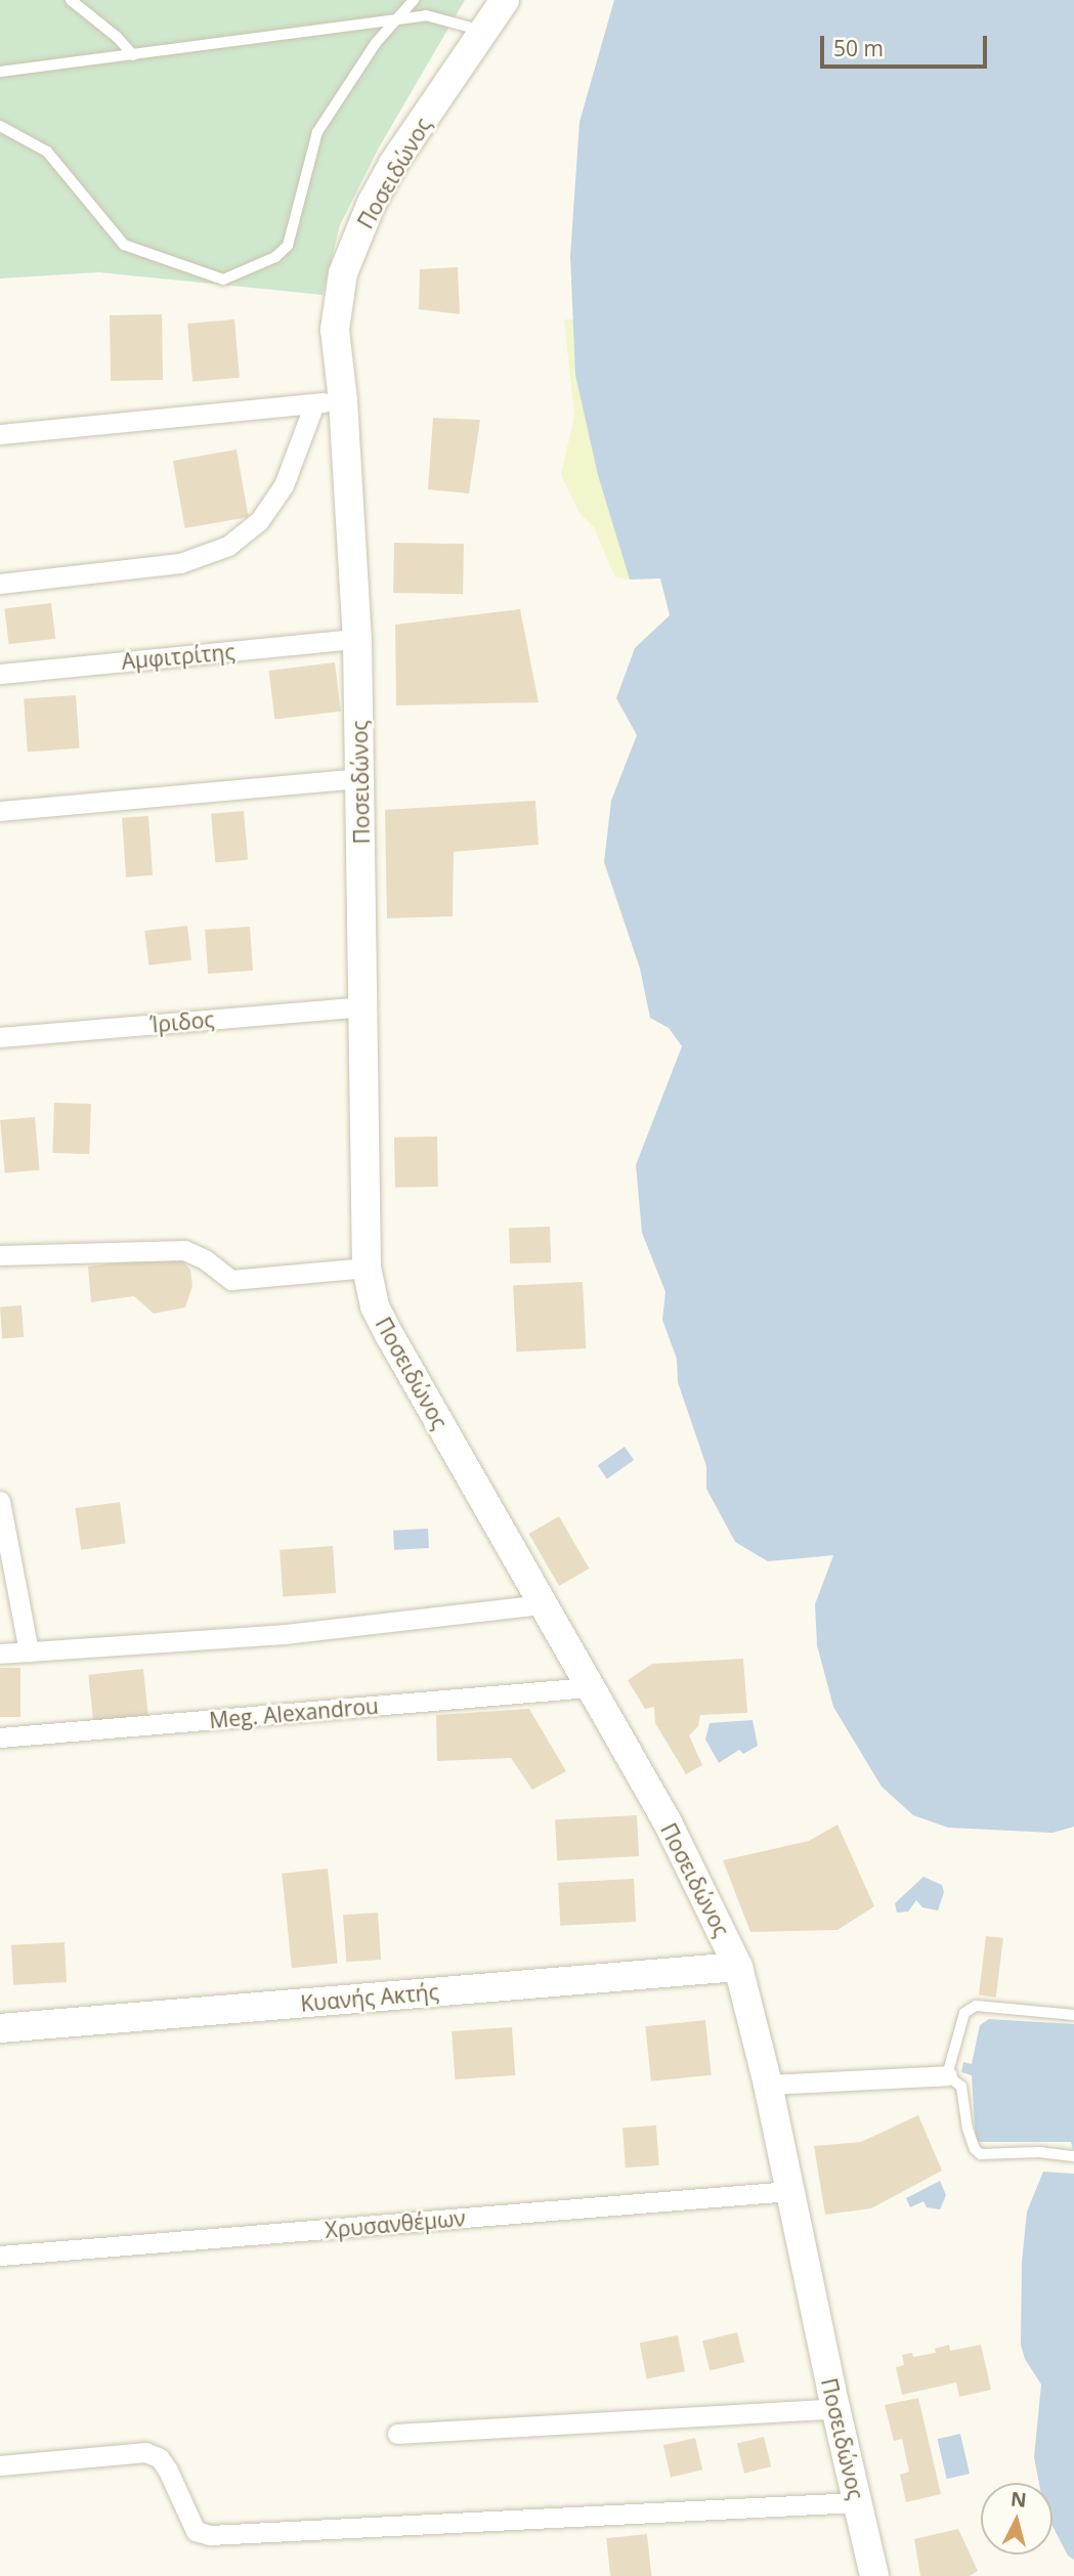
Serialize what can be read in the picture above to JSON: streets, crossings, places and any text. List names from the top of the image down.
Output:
{
  "streets": {
    "street": [
      "Ποσειδώνος",
      "Αμφιτρίτης",
      "Ίριδος",
      "Meg. Alexandrou",
      "Κυανής Ακτής",
      "Χρυσανθέμων"
    ]
  },
  "crossings": [
    ["Ποσειδώνος", "Αμφιτρίτης"],
    ["Ποσειδώνος", "Ίριδος"],
    ["Ποσειδώνος", "Meg. Alexandrou"],
    ["Ποσειδώνος", "Κυανής Ακτής"],
    ["Ποσειδώνος", "Χρυσανθέμων"]
  ],
  "scale_bar": "50 m",
  "north": "top"
}
